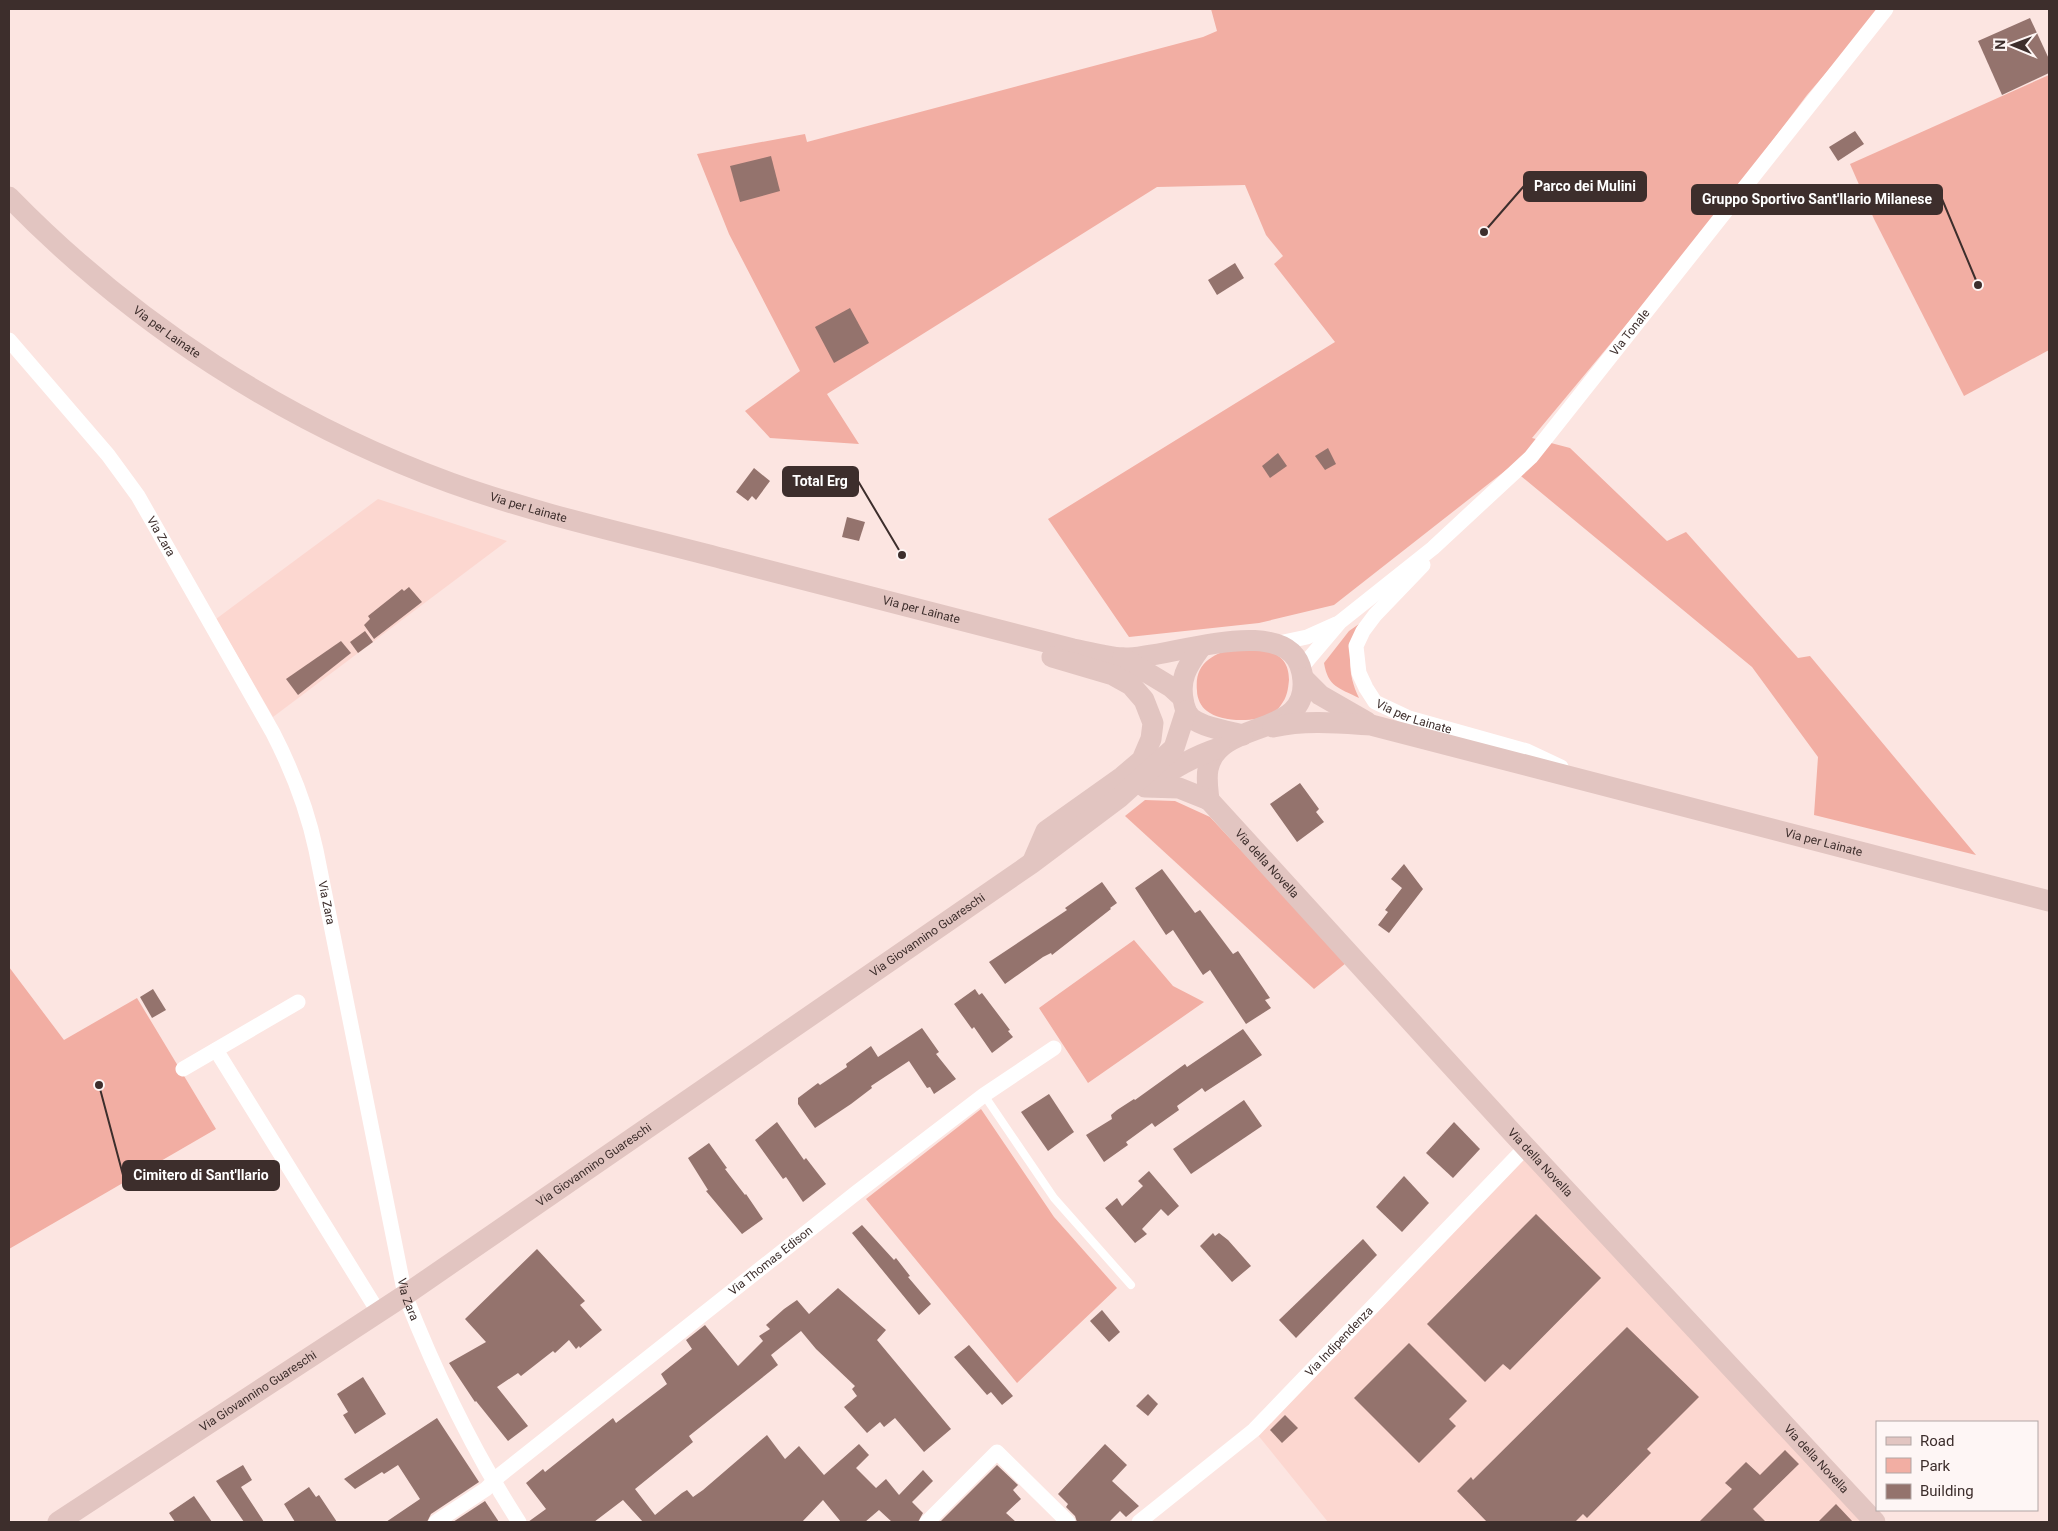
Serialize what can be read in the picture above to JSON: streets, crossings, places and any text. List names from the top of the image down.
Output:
{
  "streets": {
    "street": [
      "Via per Lainate",
      "Via Tonale",
      "Via Zara",
      "Via della Novella",
      "Via Giovannino Guareschi",
      "Via Thomas Edison",
      "Via Indipendenza"
    ]
  },
  "crossings": [
    ["Via per Lainate", "Via Tonale"],
    ["Via per Lainate", "Via della Novella"],
    ["Via Zara", "Via Giovannino Guareschi"],
    ["Via Zara", "Via Thomas Edison"],
    ["Via della Novella", "Via Indipendenza"]
  ],
  "places": [
    "Parco dei Mulini",
    "Gruppo Sportivo Sant'Ilario Milanese",
    "Total Erg",
    "Cimitero di Sant'Ilario"
  ],
  "legend": ["Road", "Park", "Building"],
  "north": "left"
}
